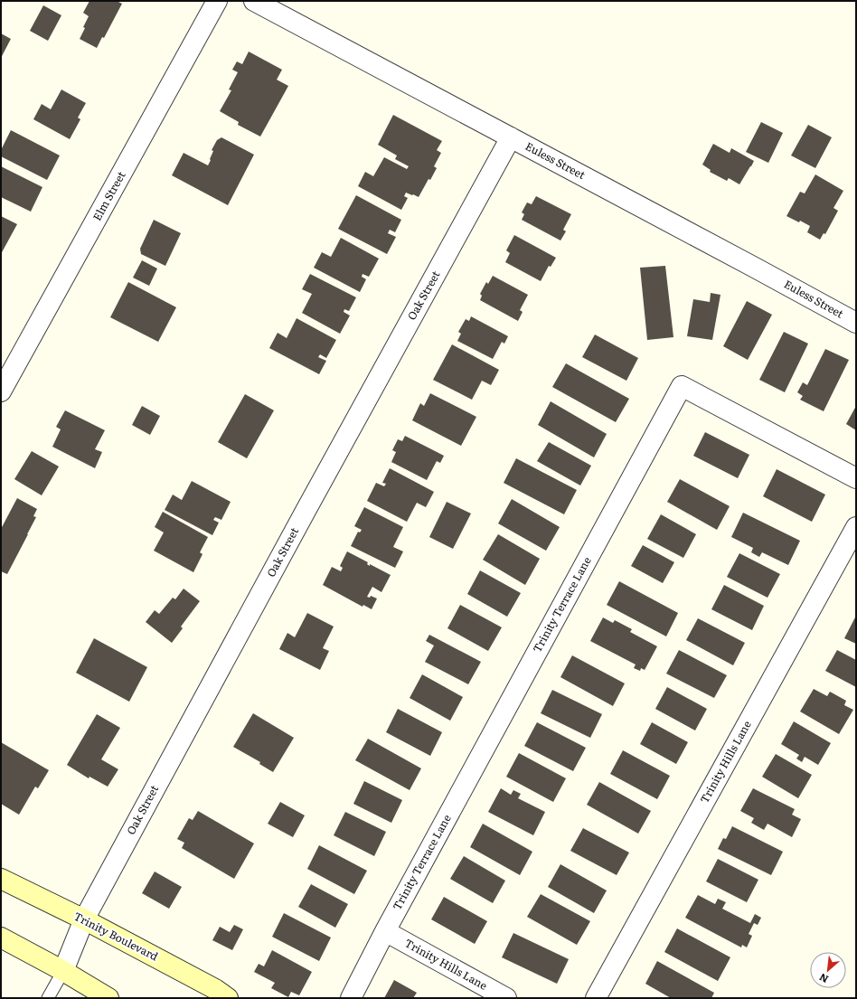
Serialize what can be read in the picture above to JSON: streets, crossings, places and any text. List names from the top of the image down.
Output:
{
  "streets": {
    "main road": ["Trinity Boulevard"],
    "street": [
      "Euless Street",
      "Elm Street",
      "Oak Street",
      "Trinity Terrace Lane",
      "Trinity Hills Lane"
    ]
  },
  "crossings": [
    ["Euless Street", "Oak Street"],
    ["Oak Street", "Trinity Boulevard"],
    ["Trinity Terrace Lane", "Trinity Hills Lane"]
  ],
  "north": "bottom left"
}
